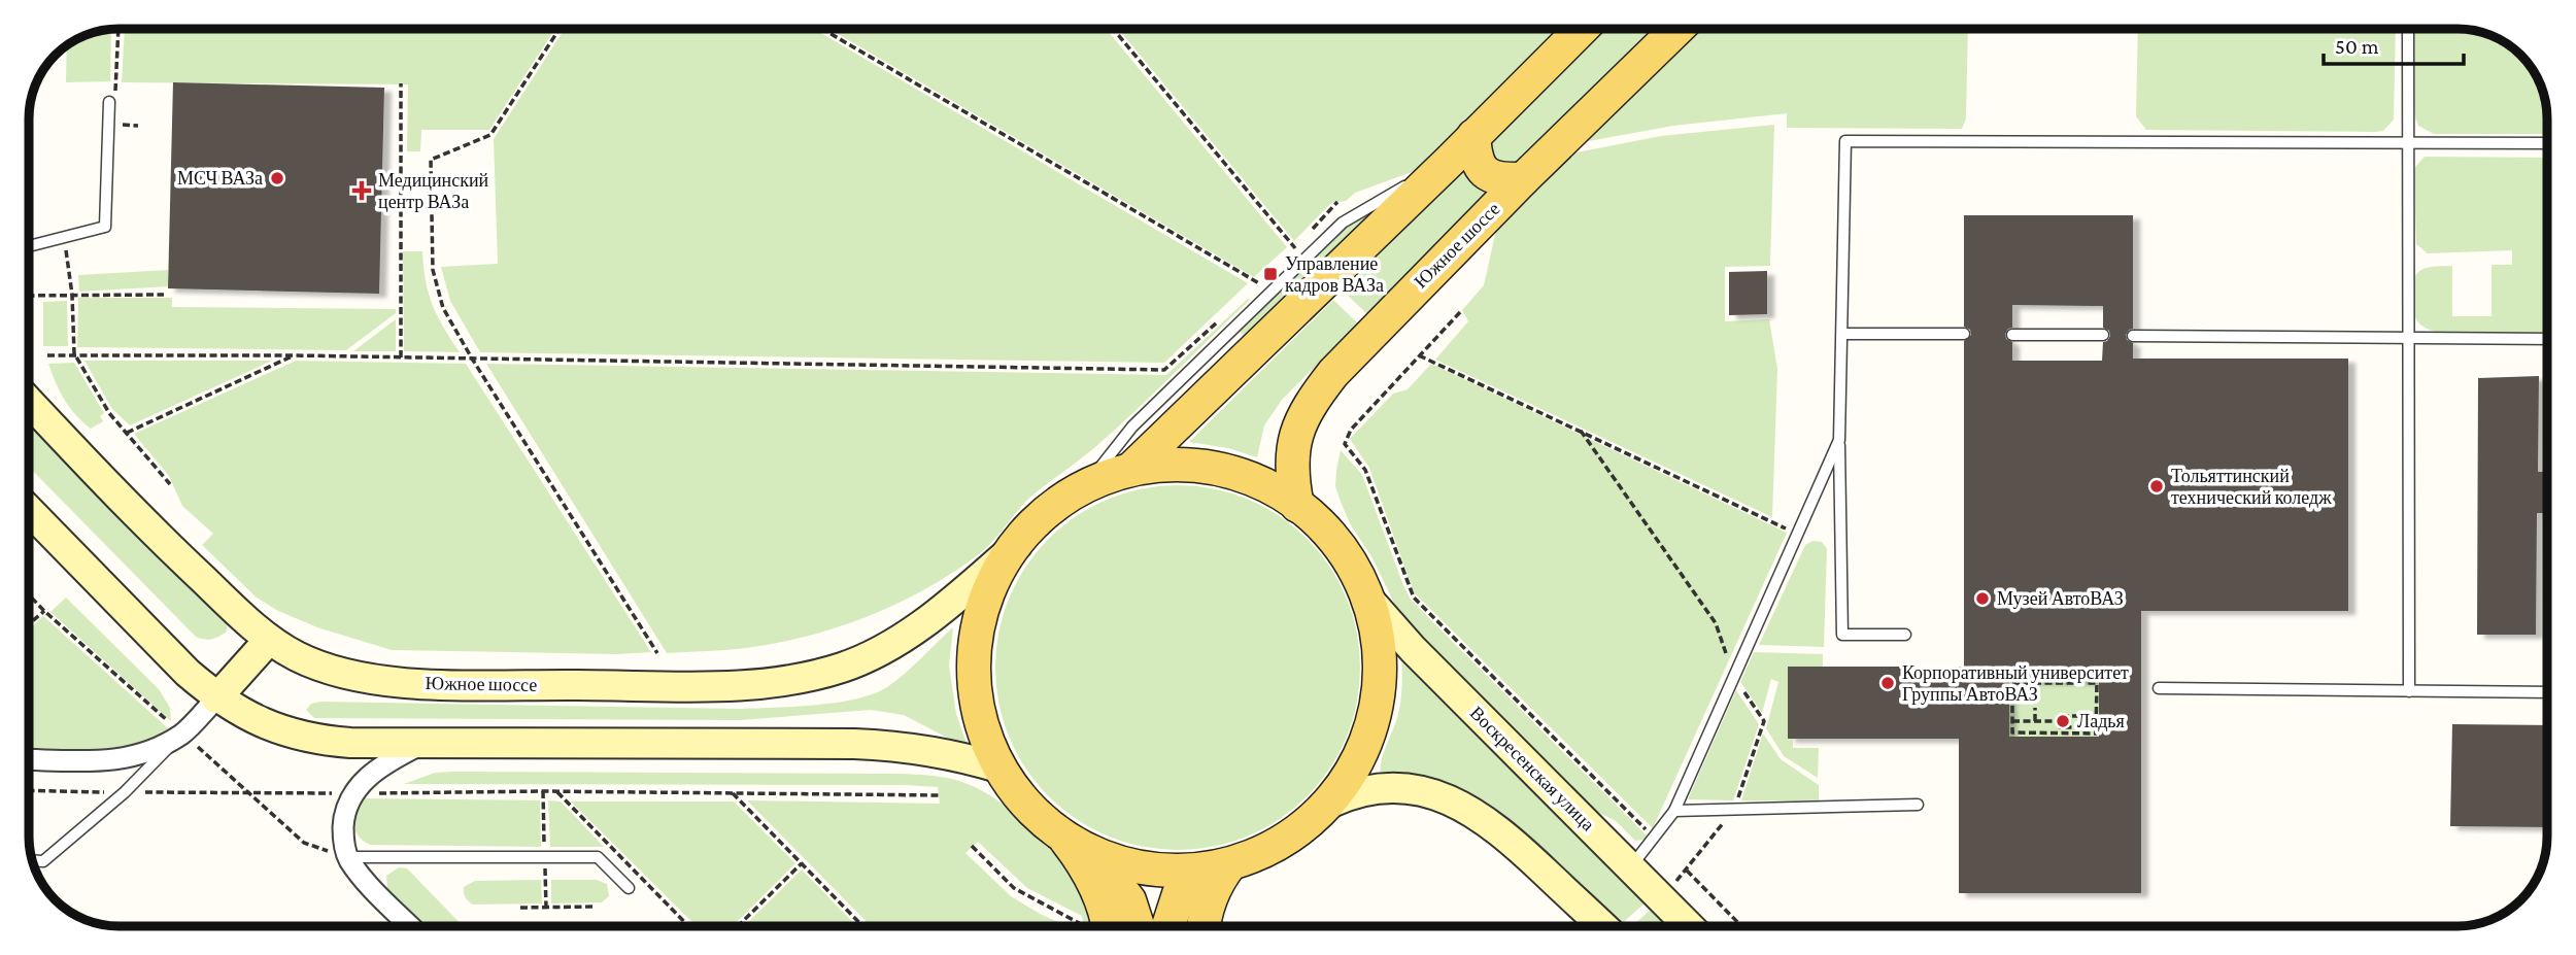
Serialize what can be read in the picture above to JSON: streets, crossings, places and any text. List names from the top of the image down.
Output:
{
  "streets": {
    "main road": ["Южное шоссе", "Воскресенская улица"]
  },
  "places": {
    "other": [
      "МСЧ ВАЗа",
      "Тольяттинский технический коледж",
      "Музей АвтоВАЗ",
      "Корпоративный университет Группы АвтоВАЗ",
      "Ладья"
    ],
    "health": ["Медицинский центр ВАЗа"],
    "transit": ["Управление кадров ВАЗа"]
  },
  "scale_bar": "50 m"
}
